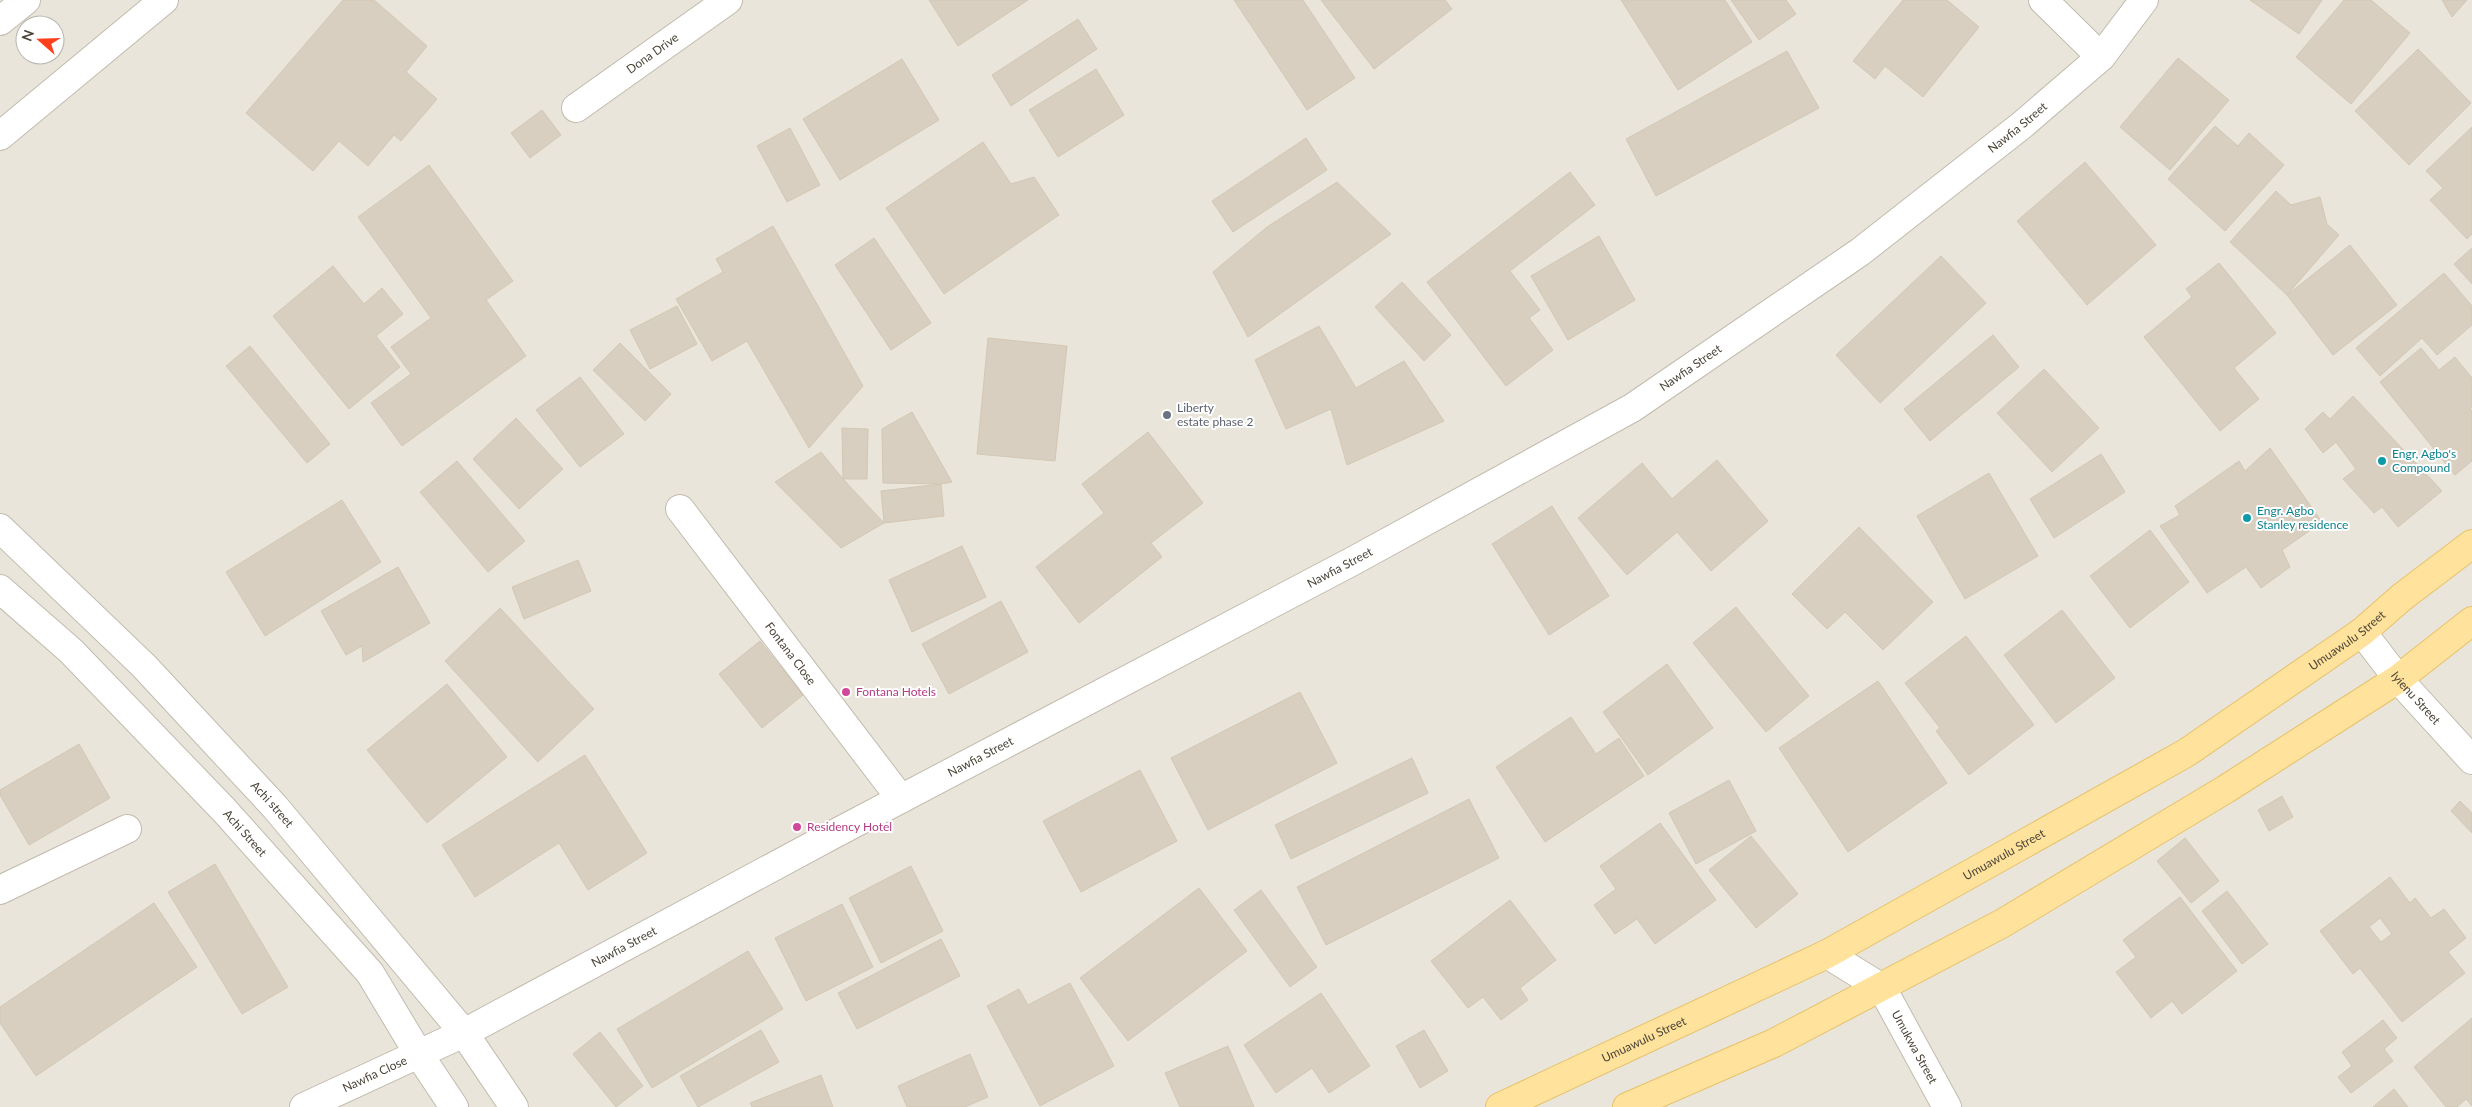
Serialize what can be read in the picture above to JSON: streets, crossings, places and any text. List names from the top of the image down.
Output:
{
  "streets": {
    "main road": ["Umuawulu Street"],
    "street": [
      "Dona Drive",
      "Nawfia Street",
      "Fontana Close",
      "Iyienu Street",
      "Achi street",
      "Achi Street",
      "Umukwa Street",
      "Nawfia Close"
    ]
  },
  "crossings": [
    ["Nawfia Street", "Fontana Close"],
    ["Nawfia Street", "Achi street"],
    ["Nawfia Street", "Achi Street"],
    ["Nawfia Street", "Nawfia Close"],
    ["Umuawulu Street", "Iyienu Street"],
    ["Achi Street", "Nawfia Close"]
  ],
  "places": [
    "Liberty estate phase 2",
    "Engr, Agbo's Compound",
    "Engr. Agbo Stanley residence",
    "Fontana Hotels",
    "Residency Hotel"
  ],
  "north": "left"
}
